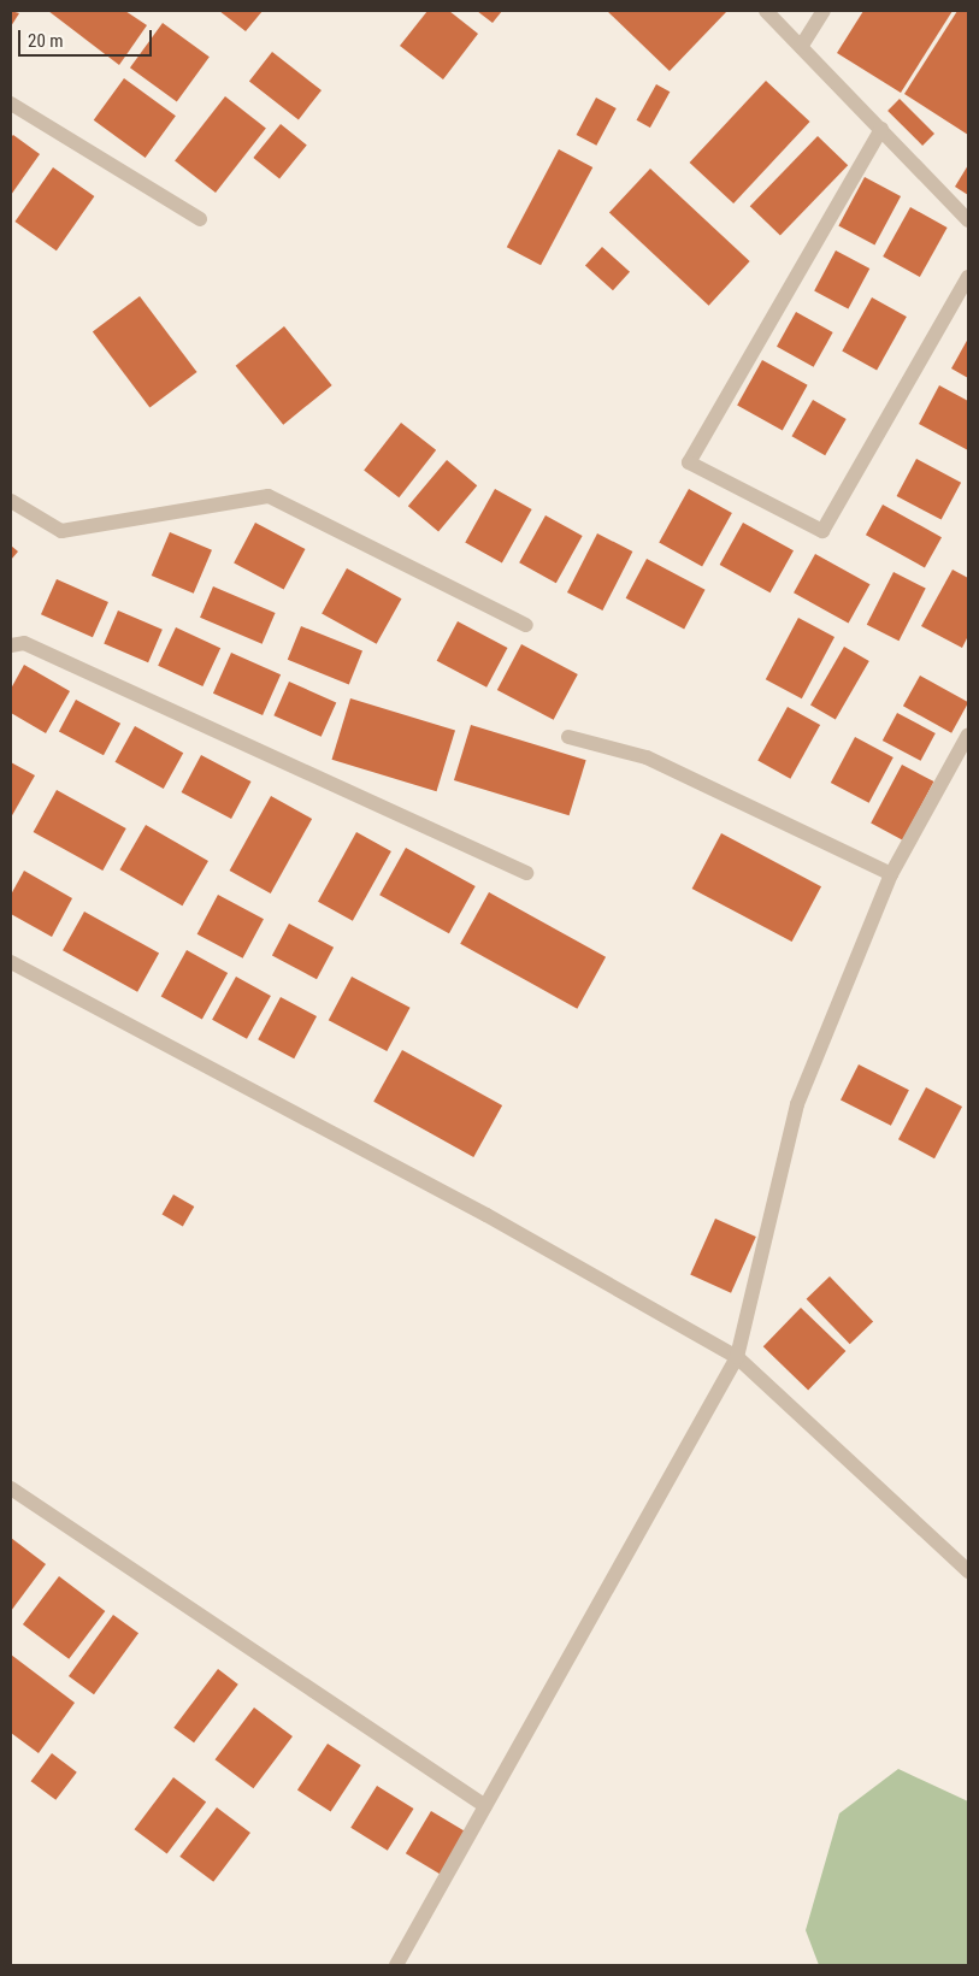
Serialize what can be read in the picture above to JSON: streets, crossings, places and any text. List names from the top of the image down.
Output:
{
  "scale_bar": "20 m"
}
